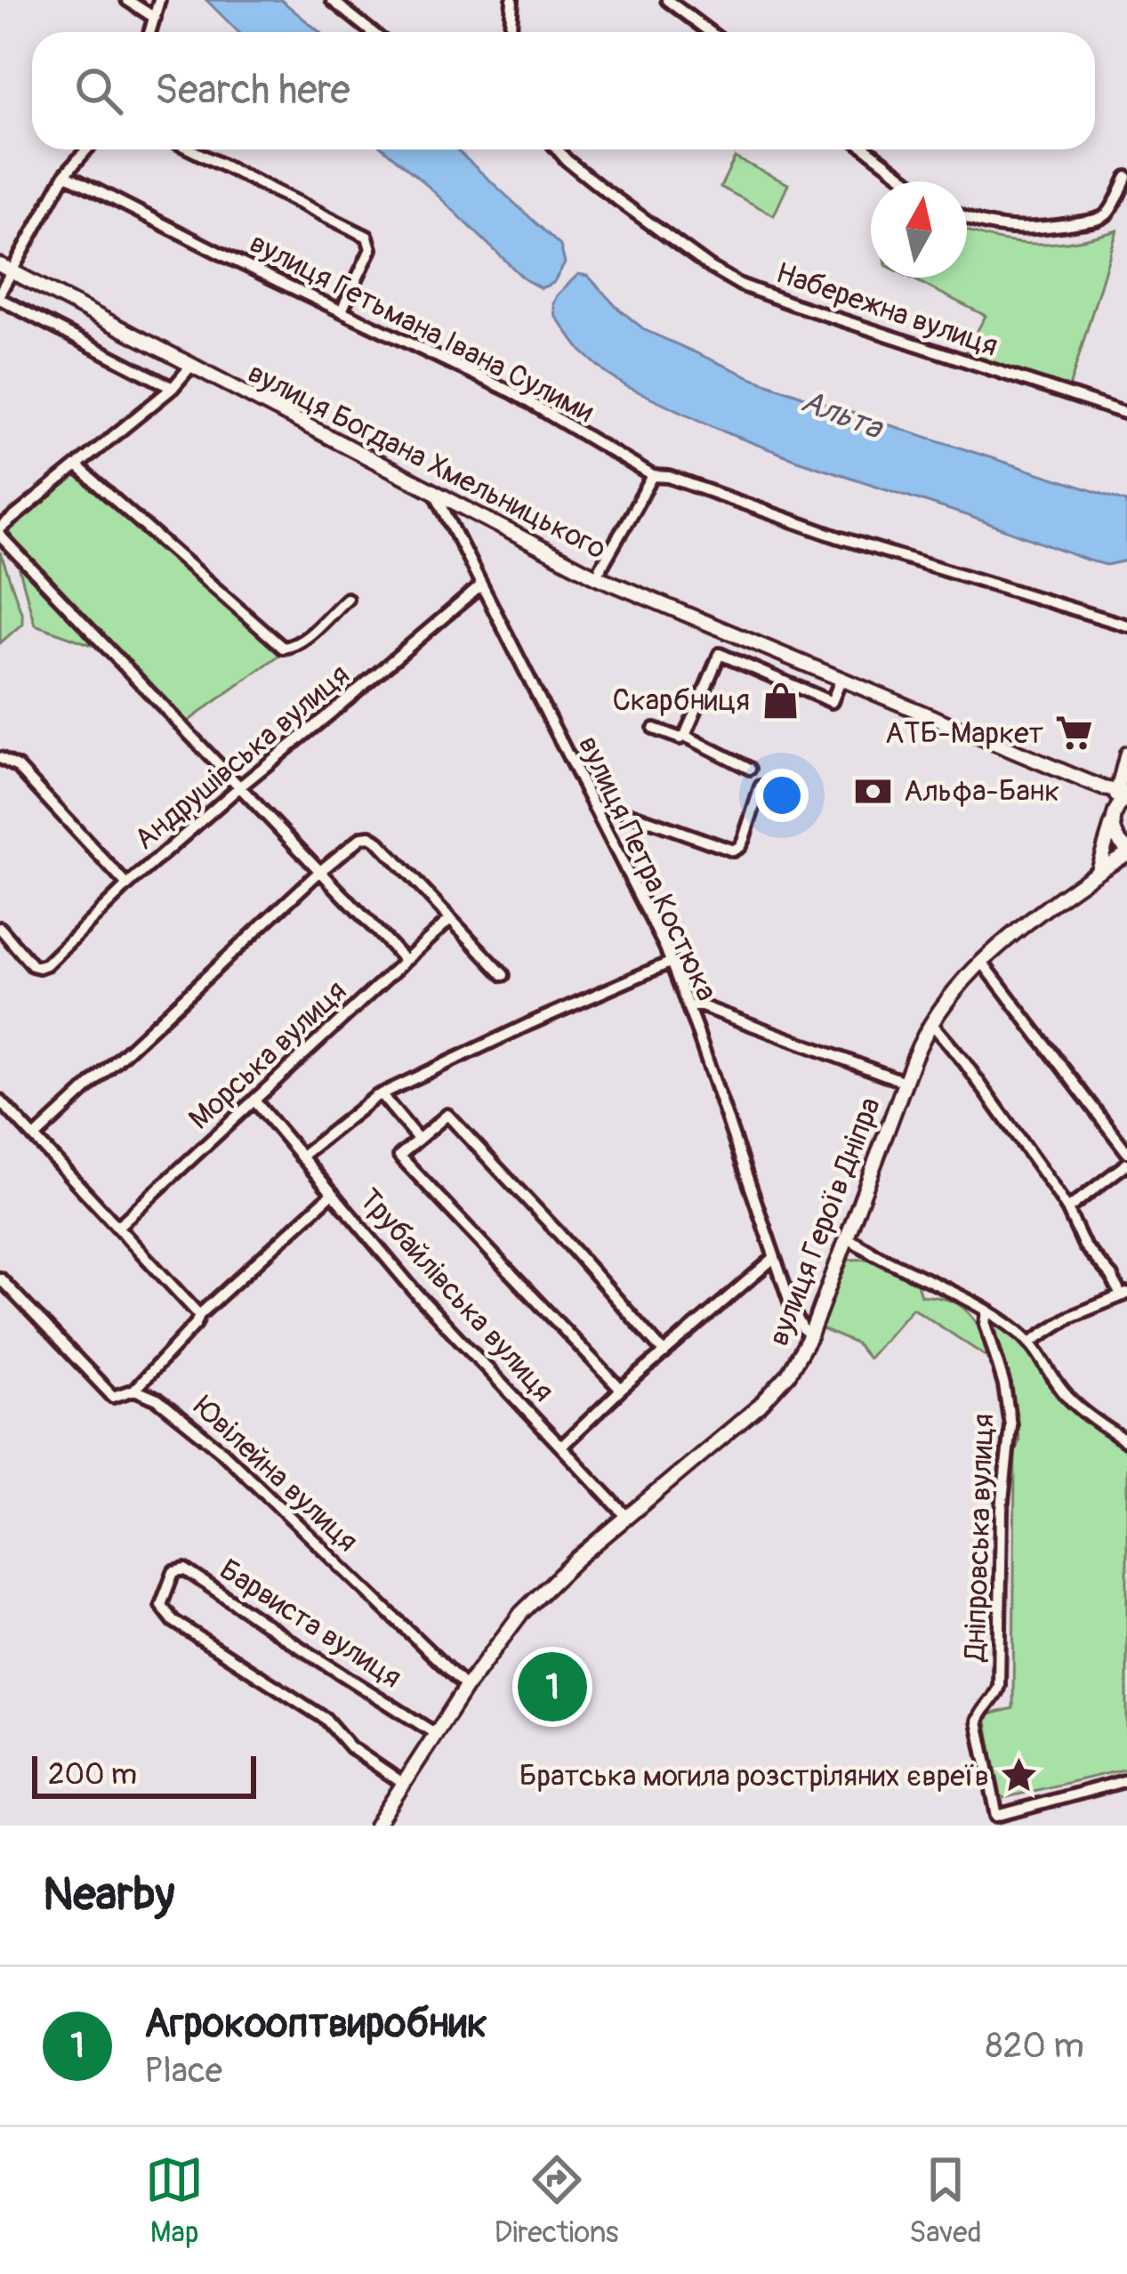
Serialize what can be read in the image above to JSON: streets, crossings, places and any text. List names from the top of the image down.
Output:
{
  "streets": {
    "main road": ["вулиця Богдана Хмельницького", "вулиця Героїв Дніпра"],
    "street": [
      "Набережна вулиця",
      "вулиця Гетьмана Івана Сулими",
      "Андрушівська вулиця",
      "вулиця Петра Костюка",
      "Морська вулиця",
      "Трубайлівська вулиця",
      "Ювілейна вулиця",
      "Дніпровська вулиця",
      "Барвиста вулиця"
    ]
  },
  "crossings": [
    ["вулиця Богдана Хмельницького", "вулиця Петра Костюка"],
    ["Андрушівська вулиця", "вулиця Петра Костюка"],
    ["вулиця Петра Костюка", "вулиця Героїв Дніпра"],
    ["Морська вулиця", "Трубайлівська вулиця"],
    ["вулиця Героїв Дніпра", "Трубайлівська вулиця"],
    ["вулиця Героїв Дніпра", "Ювілейна вулиця"],
    ["вулиця Героїв Дніпра", "Барвиста вулиця"]
  ],
  "water": ["Альта"],
  "places": {
    "shop": ["Скарбниця"],
    "supermarket": ["АТБ-Маркет"],
    "bank": ["Альфа-Банк"],
    "place": ["Братська могила розстріляних євреїв"]
  },
  "scale_bar": "200 m",
  "north": "top",
  "page": {
    "search": "Search here",
    "pins": "1",
    "scale": "200 m",
    "heading": "Nearby",
    "list": [
      {
        "mark": "1",
        "name": "Агрокооптвиробник",
        "note": "Place",
        "value": "820 m"
      }
    ],
    "nav": ["Map", "Directions", "Saved"]
  }
}
